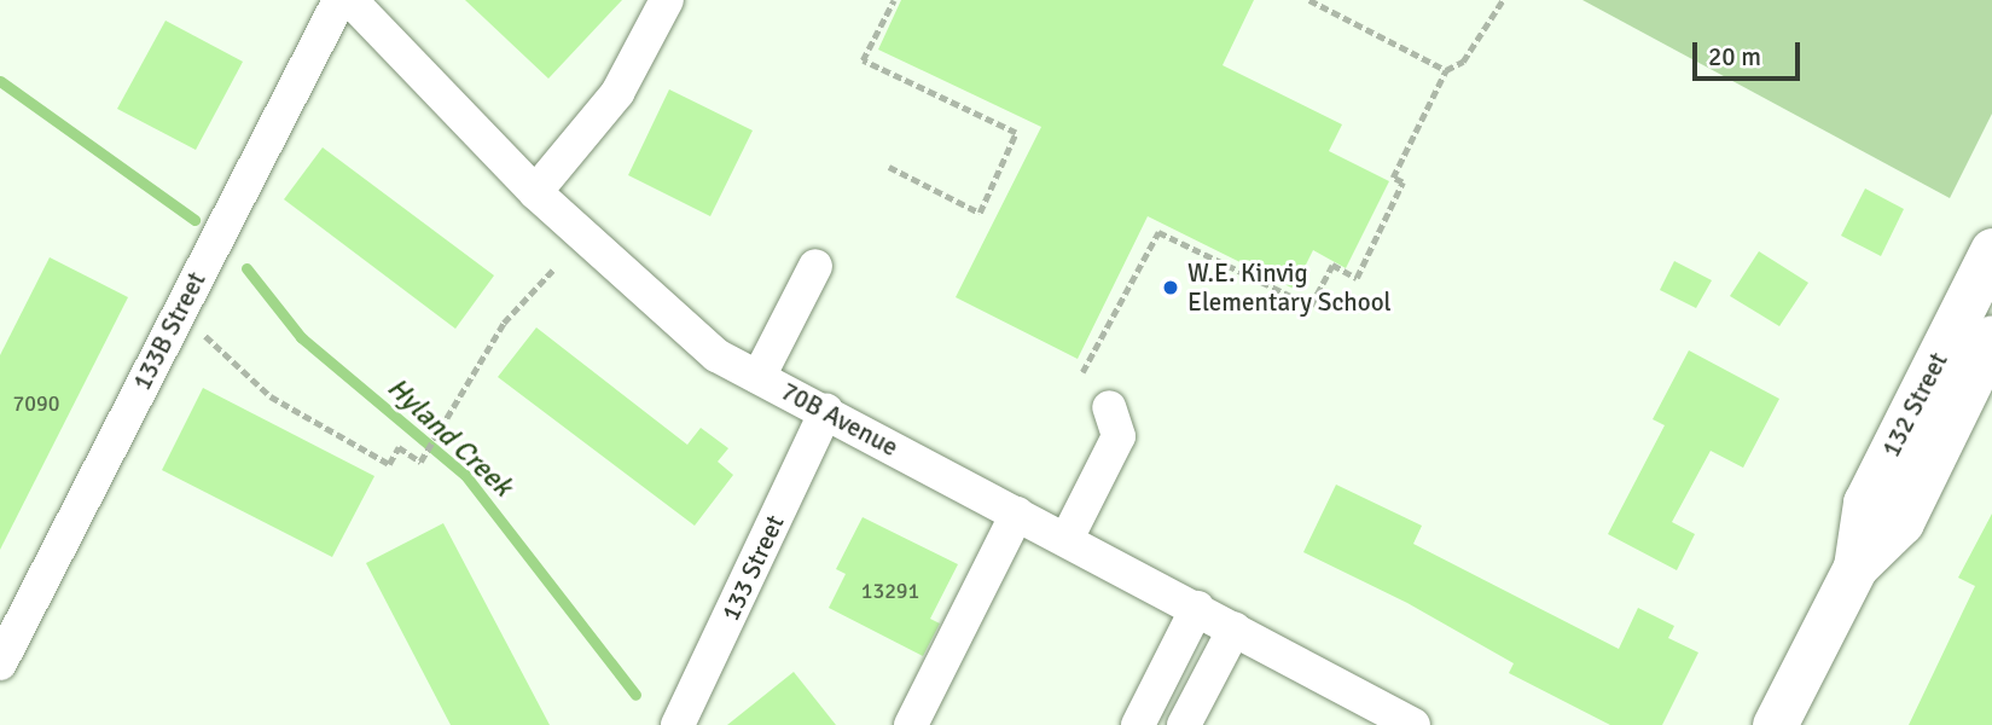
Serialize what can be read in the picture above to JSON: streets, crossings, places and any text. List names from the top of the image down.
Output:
{
  "streets": {
    "main road": ["132 Street"],
    "street": ["133B Street", "70B Avenue", "133 Street"]
  },
  "crossings": [
    ["70B Avenue", "133 Street"]
  ],
  "water": ["Hyland Creek"],
  "places": ["W.E. Kinvig Elementary School"],
  "house_numbers": ["7090", "13291"],
  "scale_bar": "20 m"
}
